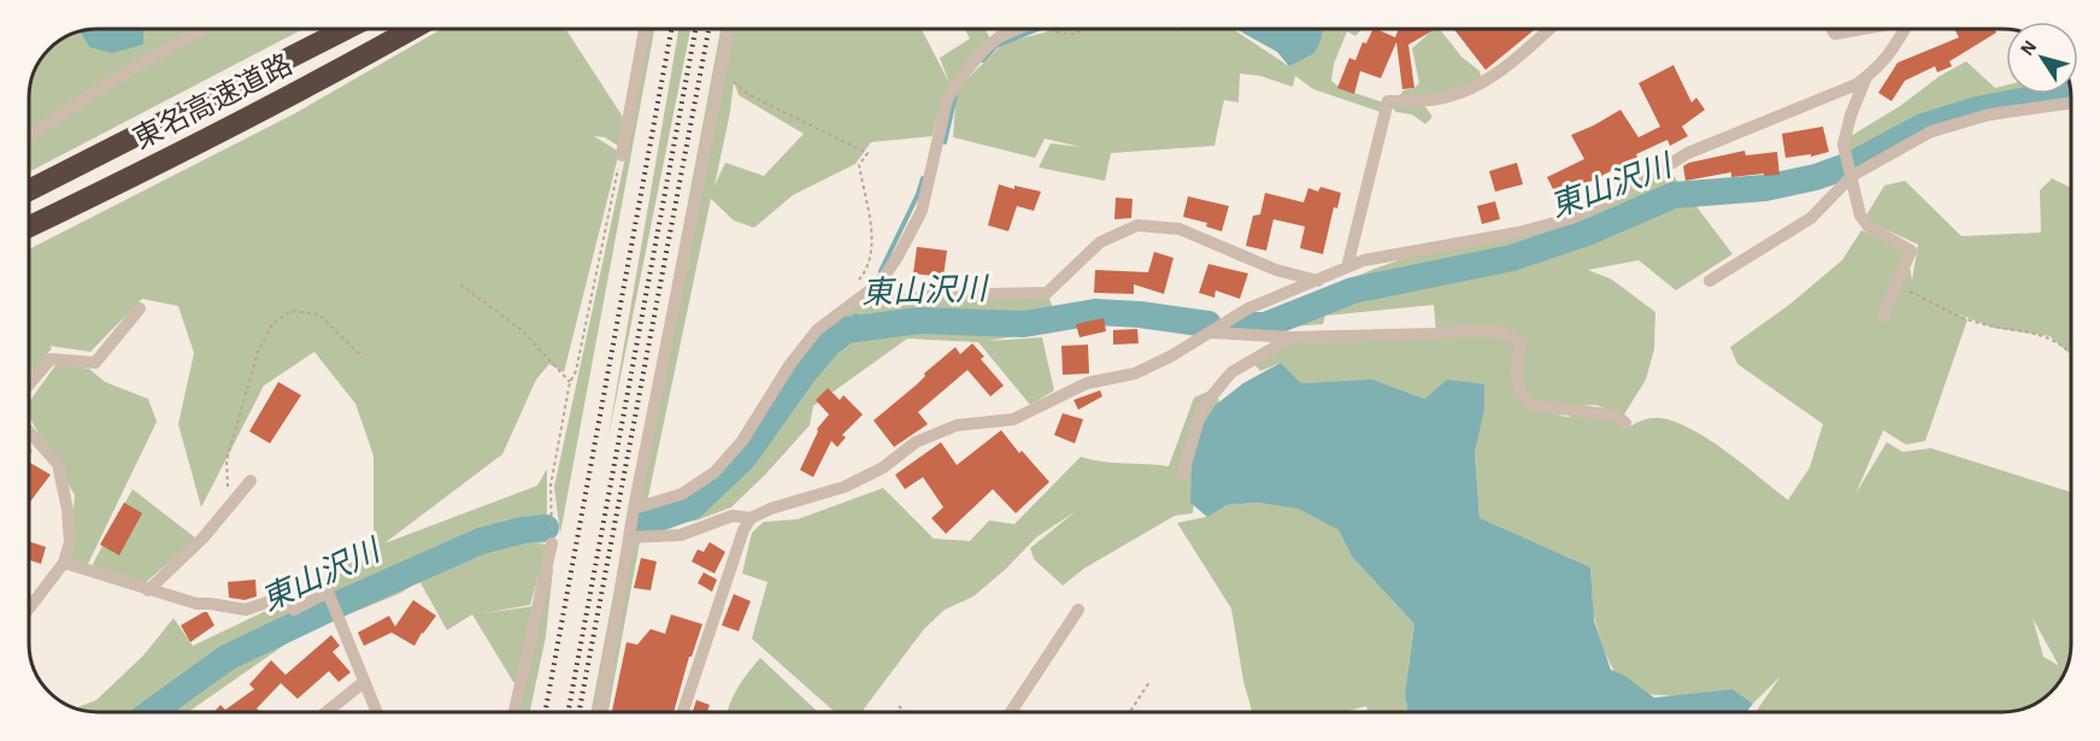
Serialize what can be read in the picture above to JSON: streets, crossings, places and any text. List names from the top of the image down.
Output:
{
  "streets": {
    "highway": ["東名高速道路"]
  },
  "water": ["東山沢川"],
  "north": "top left"
}
